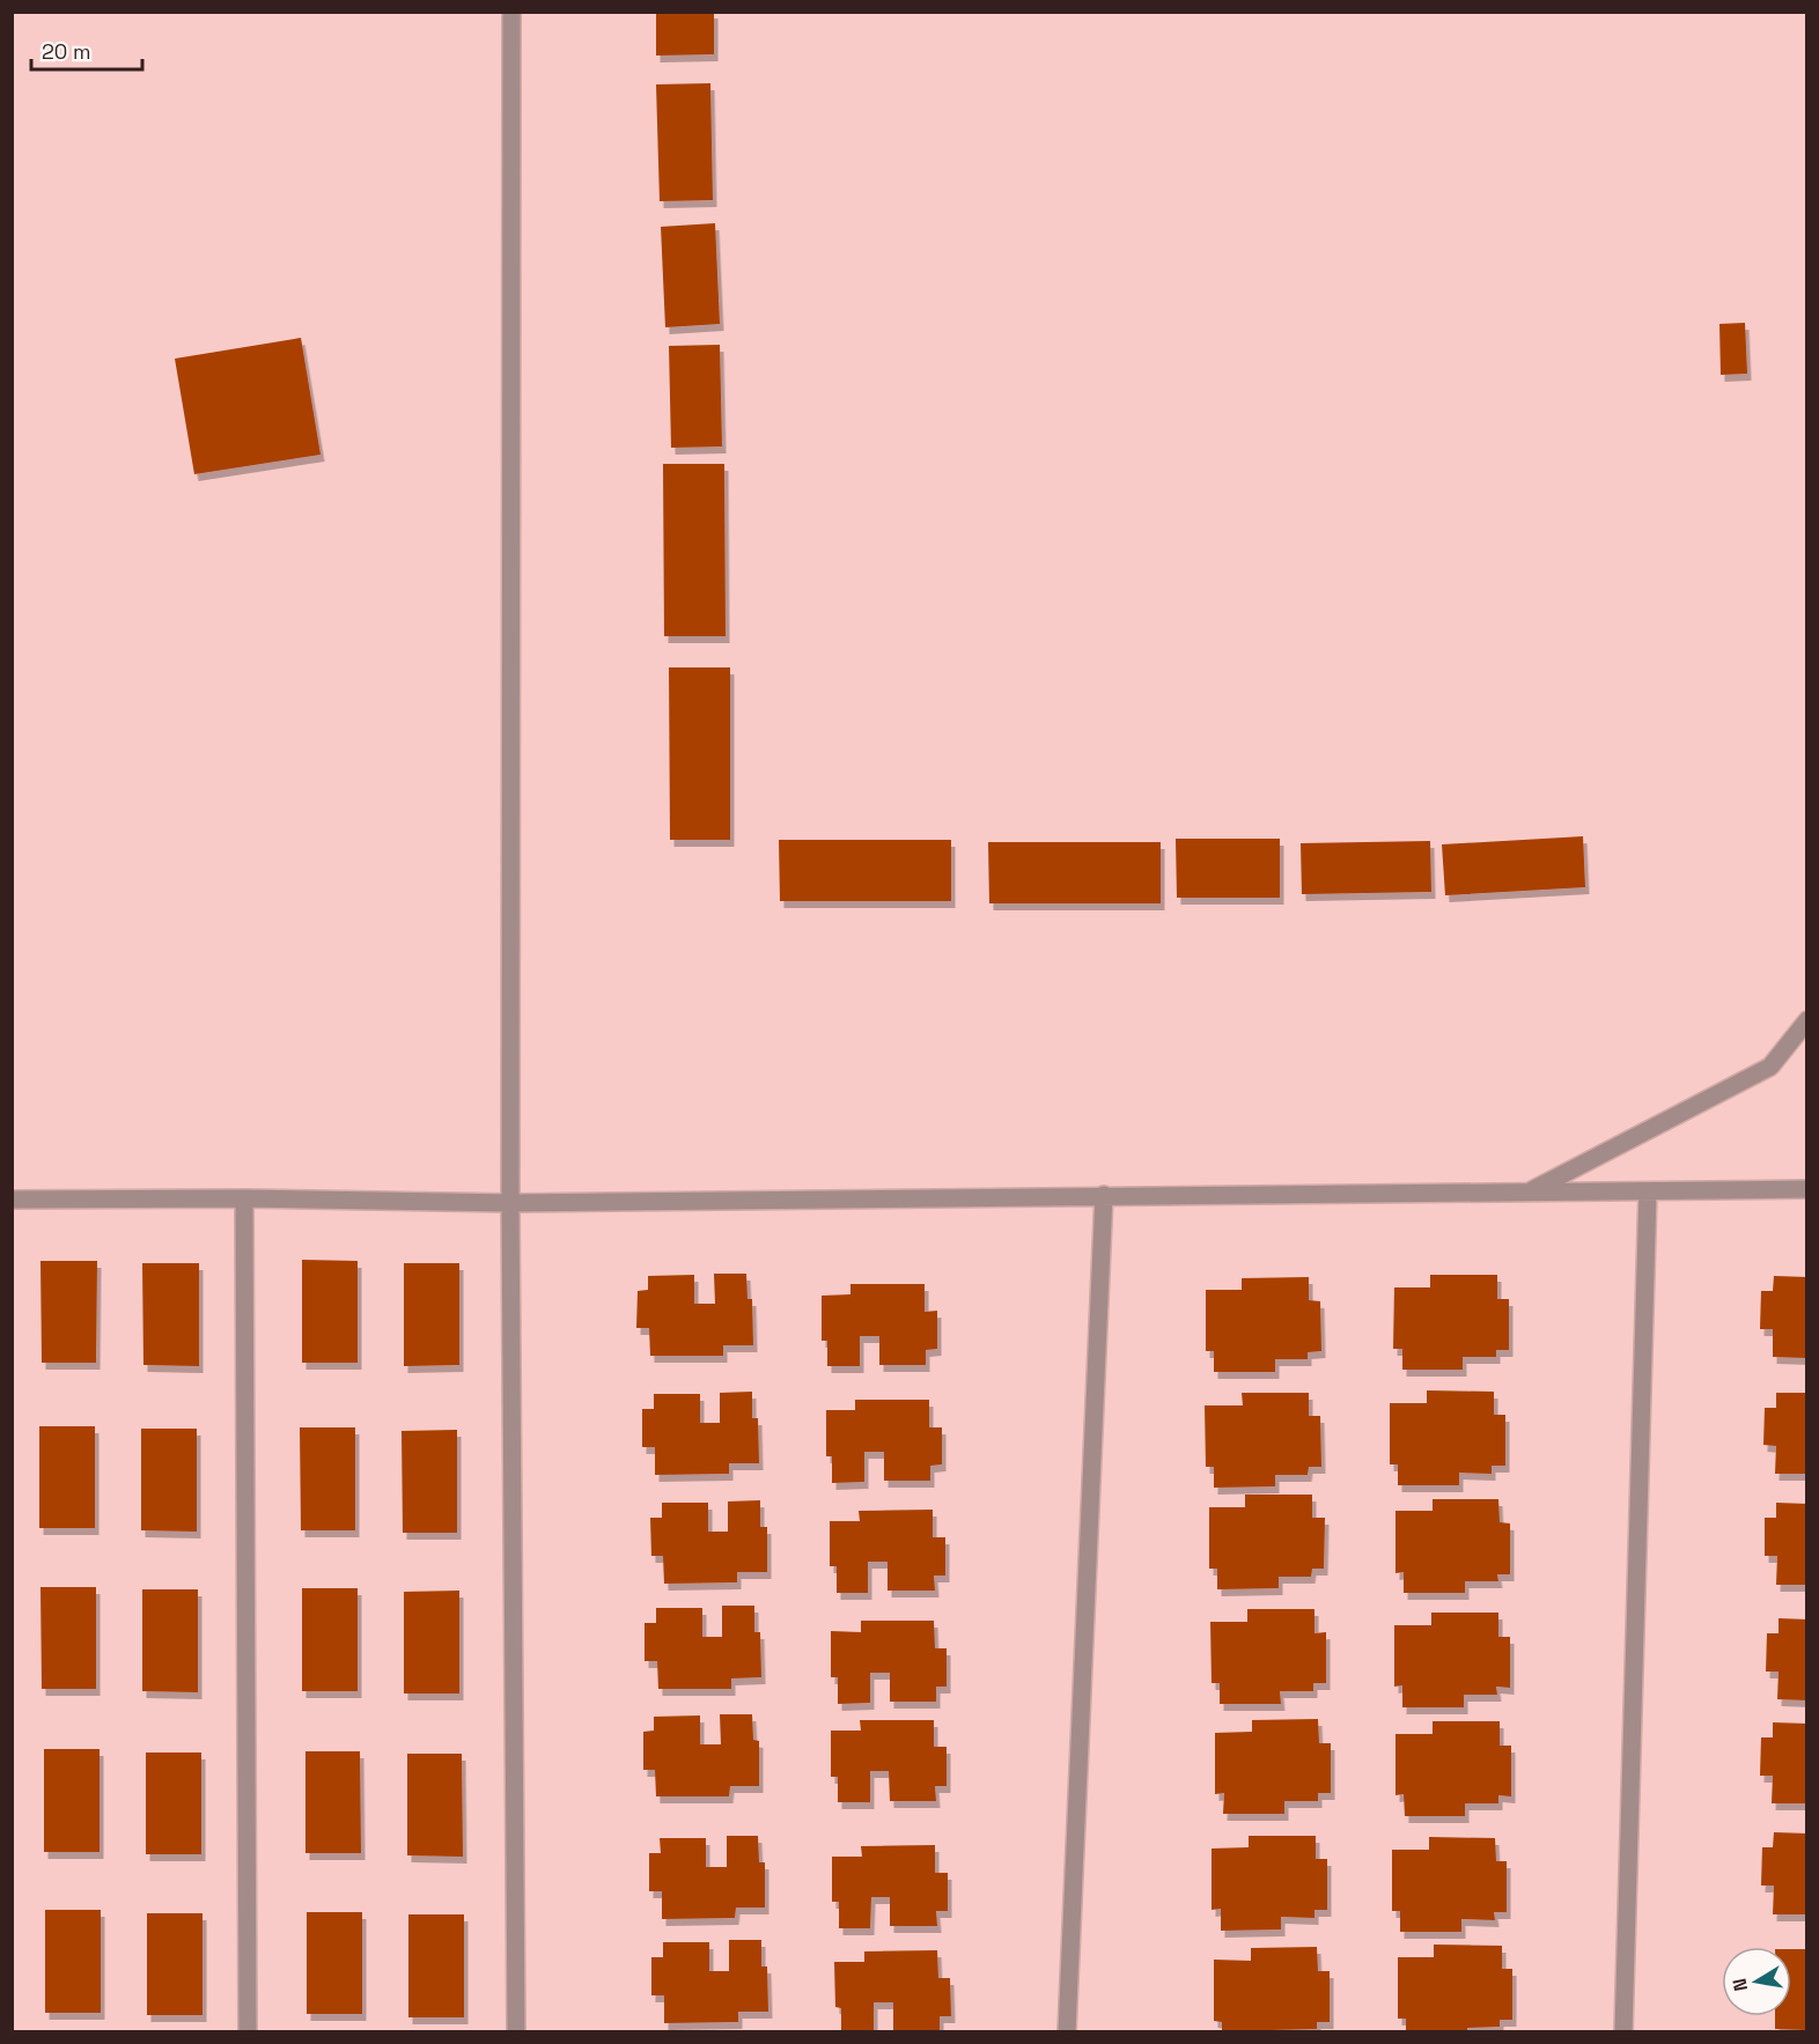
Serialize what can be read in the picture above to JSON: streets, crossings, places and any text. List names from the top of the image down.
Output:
{
  "scale_bar": "20 m",
  "north": "left"
}
